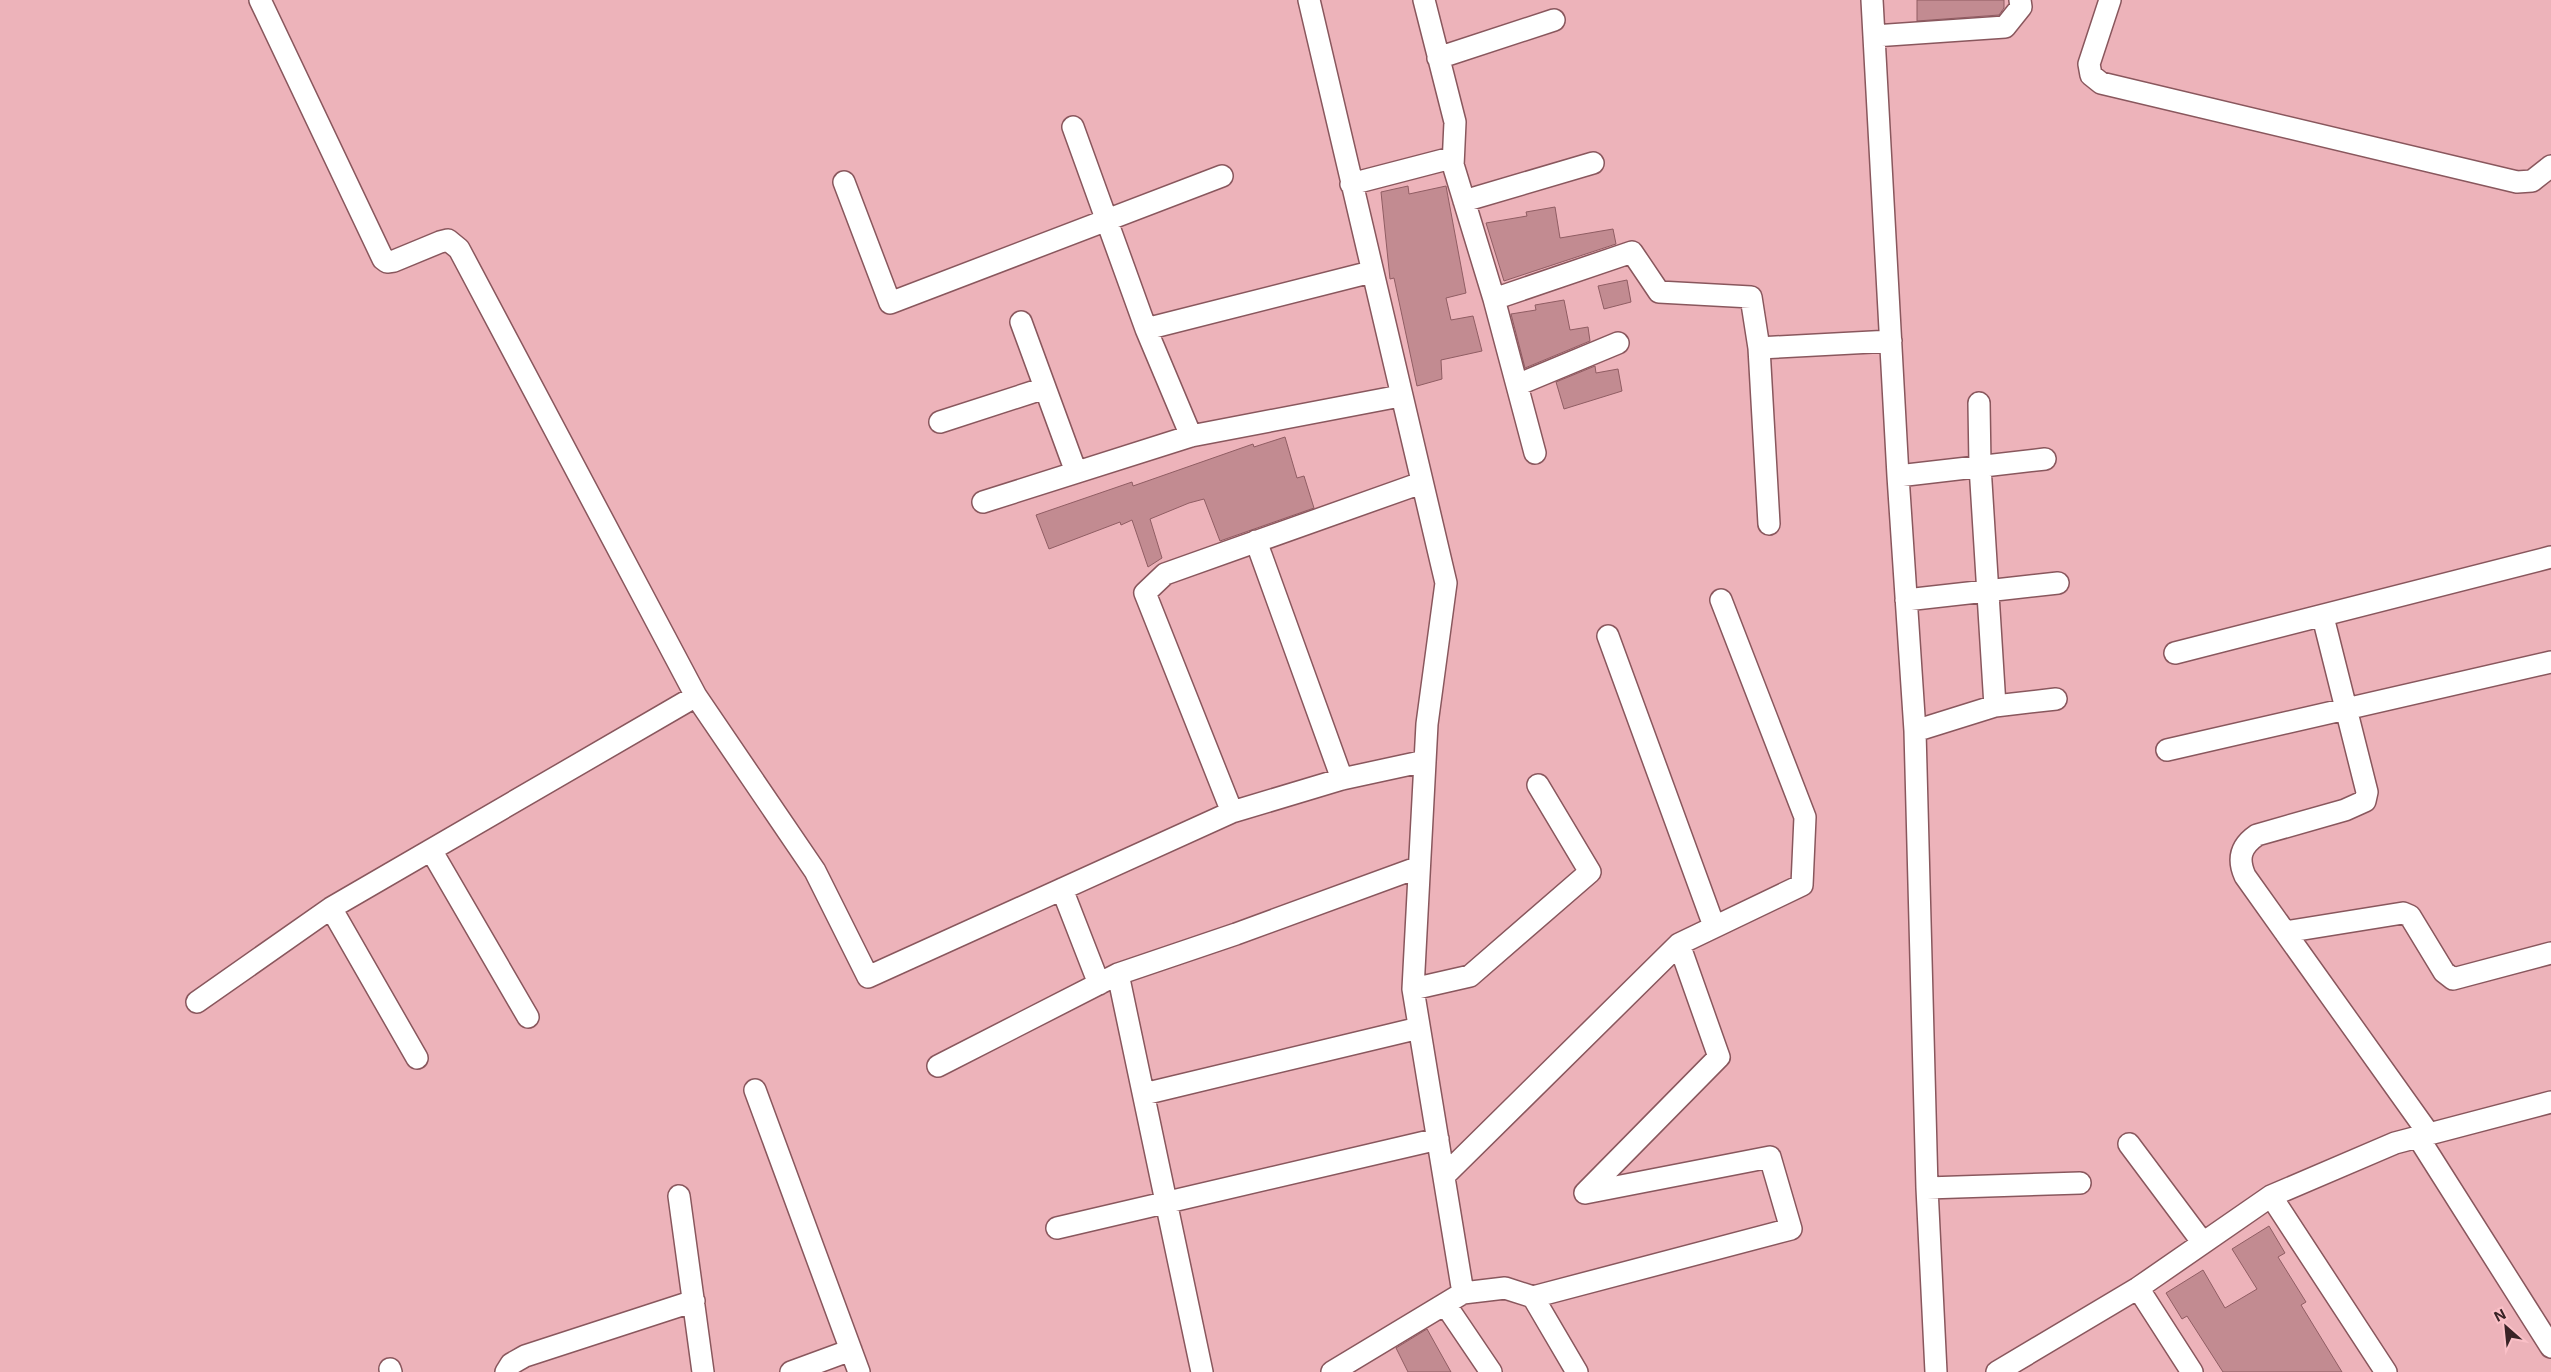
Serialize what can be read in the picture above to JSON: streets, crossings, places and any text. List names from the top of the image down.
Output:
{
  "north": "top left"
}
